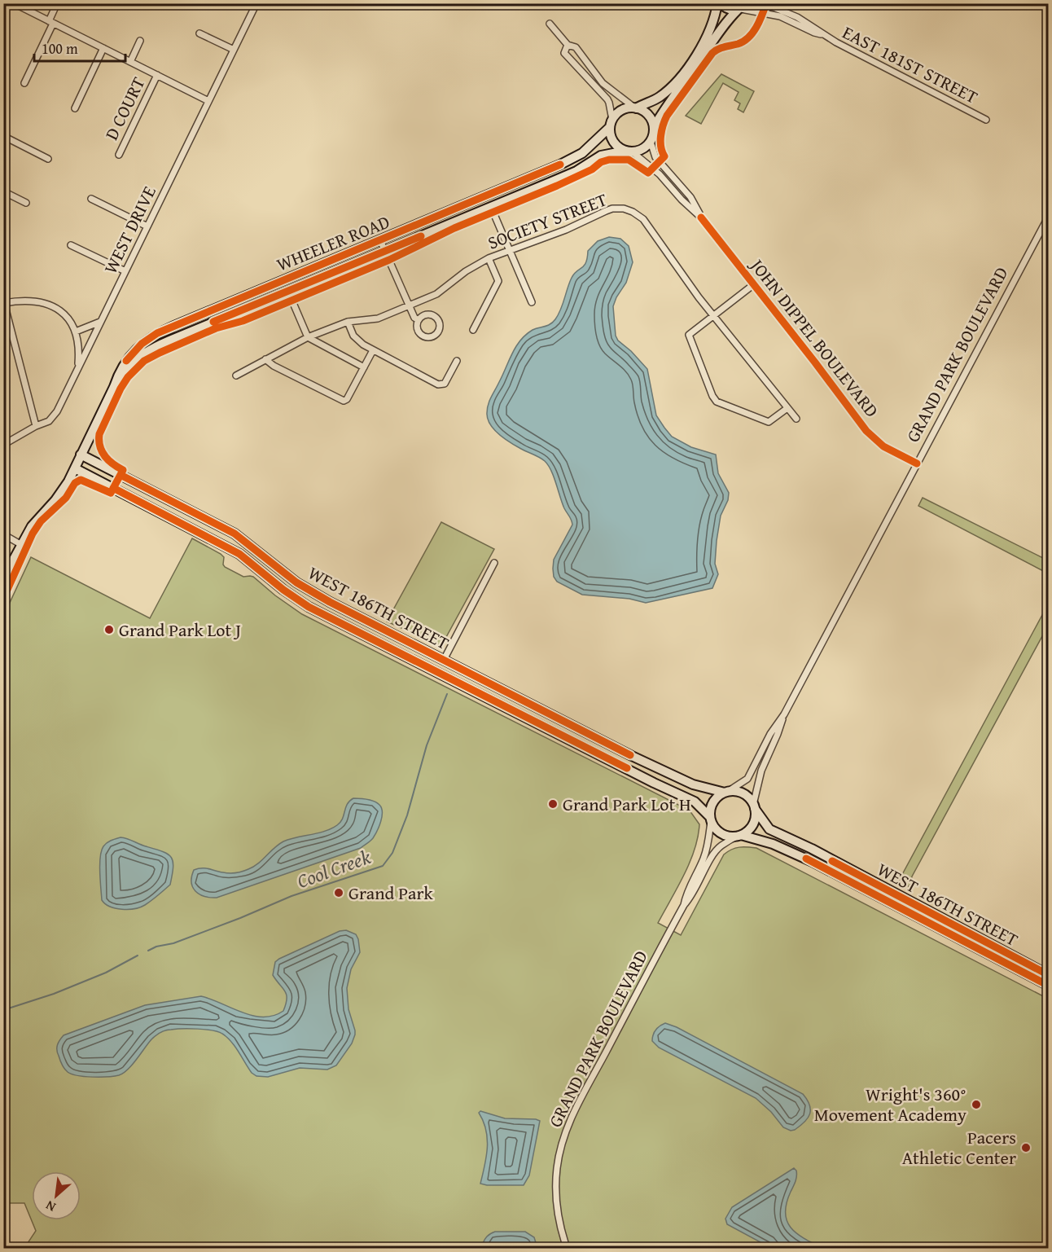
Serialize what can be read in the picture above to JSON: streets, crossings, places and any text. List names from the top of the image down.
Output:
{
  "streets": {
    "street": [
      "EAST 181ST STREET",
      "D COURT",
      "SOCIETY STREET",
      "WEST DRIVE",
      "WHEELER ROAD",
      "JOHN DIPPEL BOULEVARD",
      "GRAND PARK BOULEVARD",
      "WEST 186TH STREET"
    ]
  },
  "crossings": [
    ["WHEELER ROAD", "JOHN DIPPEL BOULEVARD"],
    ["WHEELER ROAD", "WEST 186TH STREET"],
    ["JOHN DIPPEL BOULEVARD", "GRAND PARK BOULEVARD"],
    ["GRAND PARK BOULEVARD", "WEST 186TH STREET"]
  ],
  "water": ["Cool Creek"],
  "places": [
    "Grand Park Lot J",
    "Grand Park Lot H",
    "Grand Park",
    "Wright's 360° Movement Academy",
    "Pacers Athletic Center"
  ],
  "scale_bar": "100 m",
  "north": "bottom left"
}
